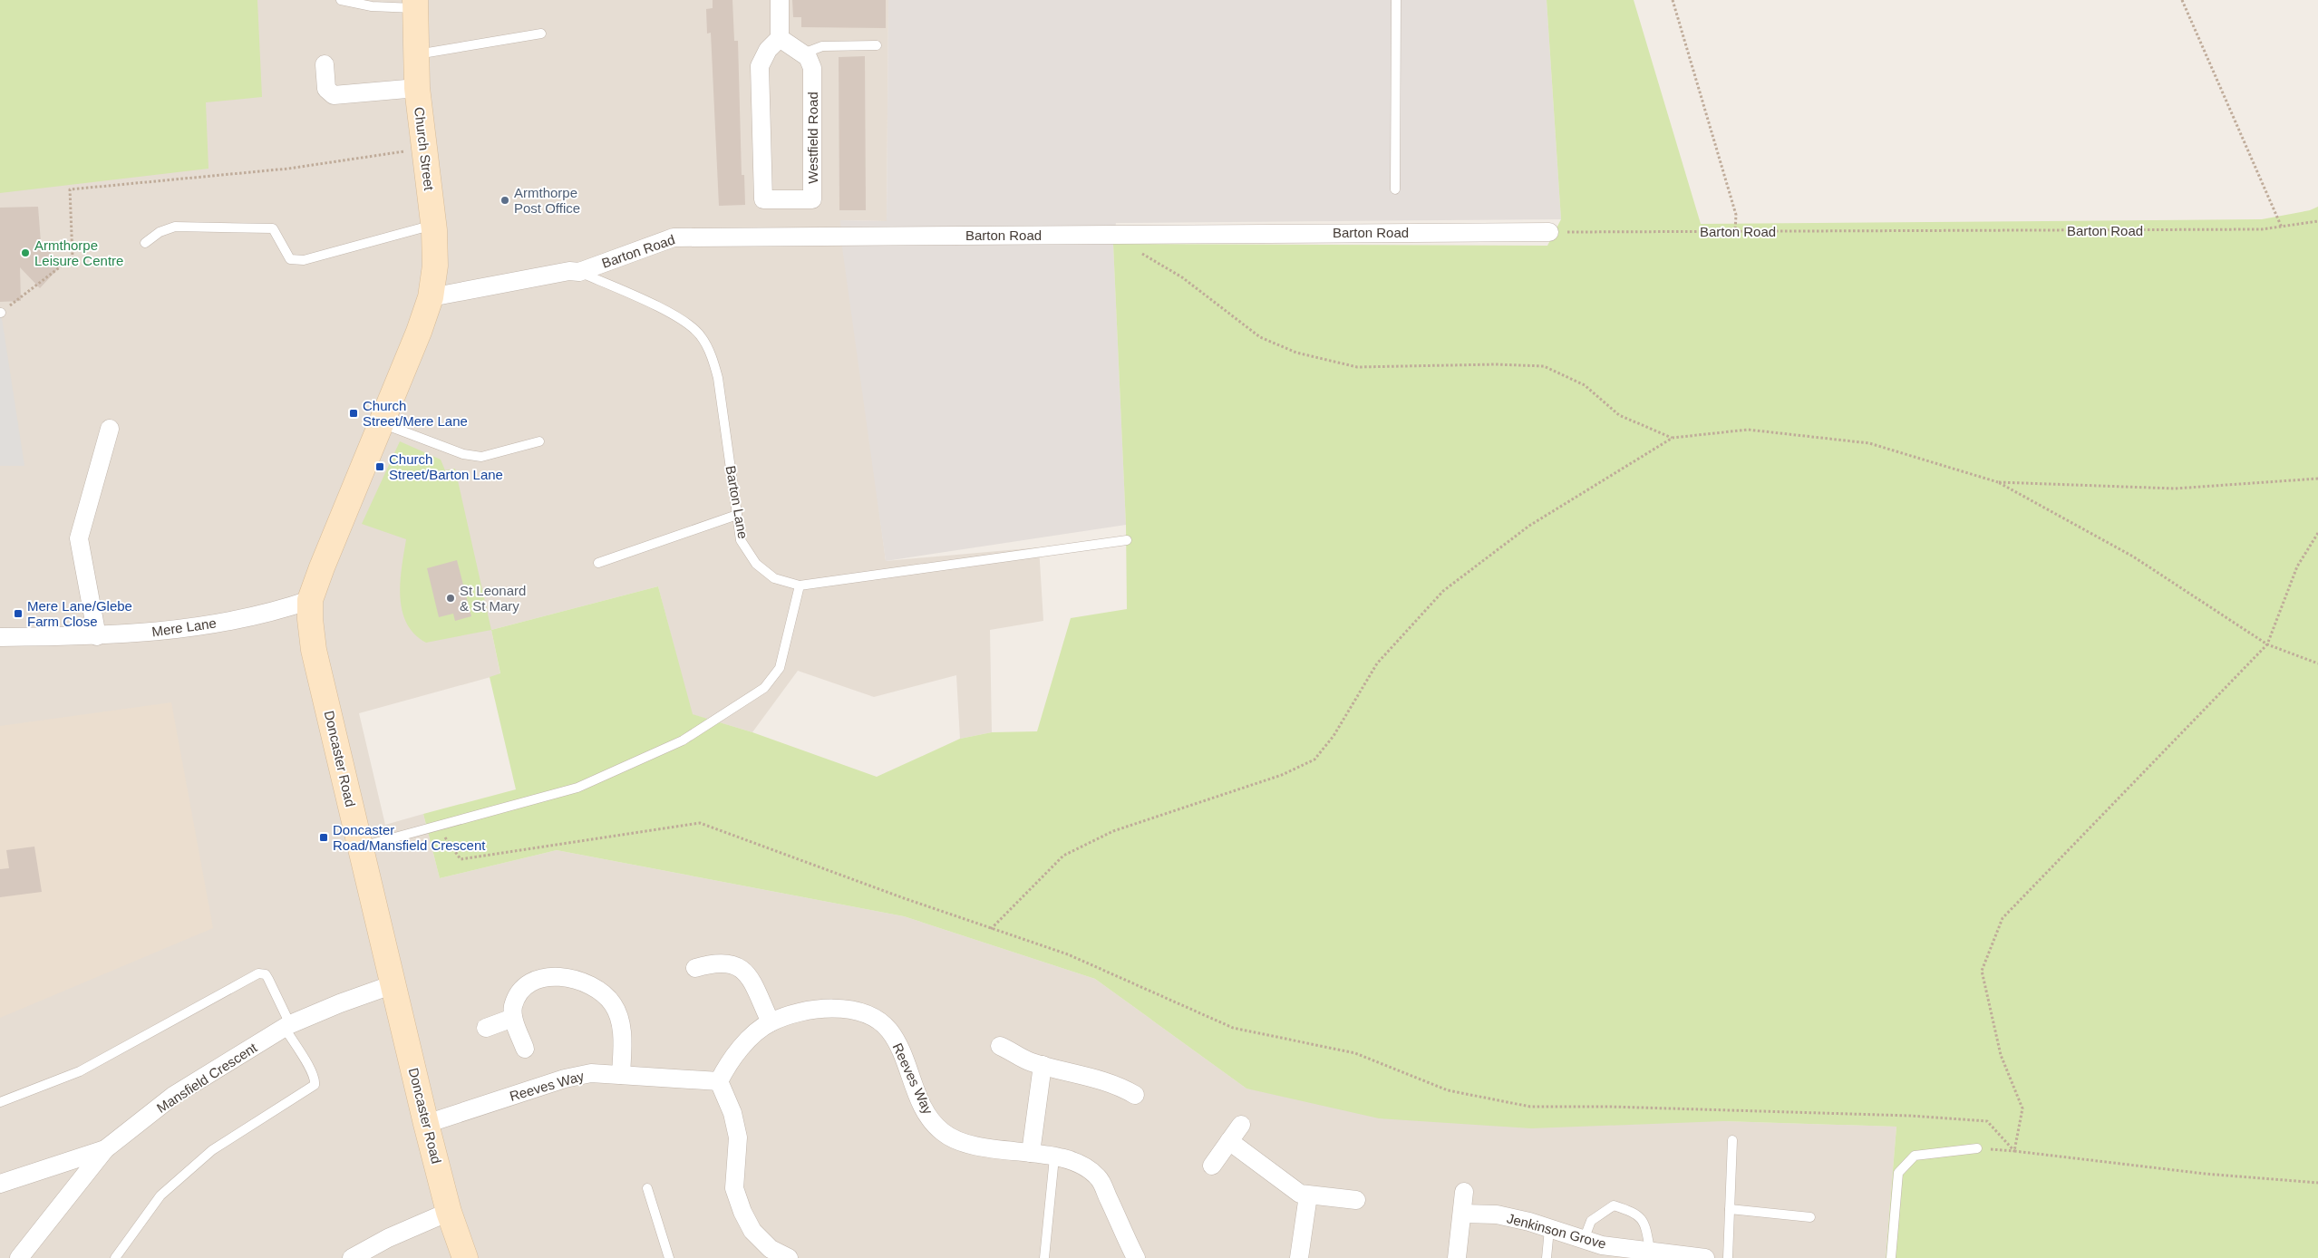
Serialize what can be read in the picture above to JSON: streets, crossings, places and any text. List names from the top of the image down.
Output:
{
  "streets": {
    "street": [
      "Westfield Road",
      "Church Street",
      "Barton Road",
      "Mere Lane",
      "Doncaster Road",
      "Mansfield Crescent",
      "Reeves Way",
      "Jenkinson Grove"
    ],
    "lane": ["Barton Lane"]
  },
  "crossings": [
    ["Church Street", "Barton Road"],
    ["Church Street", "Doncaster Road"],
    ["Barton Road", "Barton Lane"],
    ["Barton Road", "Doncaster Road"],
    ["Mere Lane", "Doncaster Road"],
    ["Doncaster Road", "Mansfield Crescent"],
    ["Doncaster Road", "Reeves Way"]
  ],
  "places": {
    "other": ["Armthorpe Post Office", "Armthorpe Leisure Centre", "St Leonard & St Mary"],
    "transit": [
      "Church Street/Mere Lane",
      "Church Street/Barton Lane",
      "Mere Lane/Glebe Farm Close",
      "Doncaster Road/Mansfield Crescent"
    ]
  }
}
